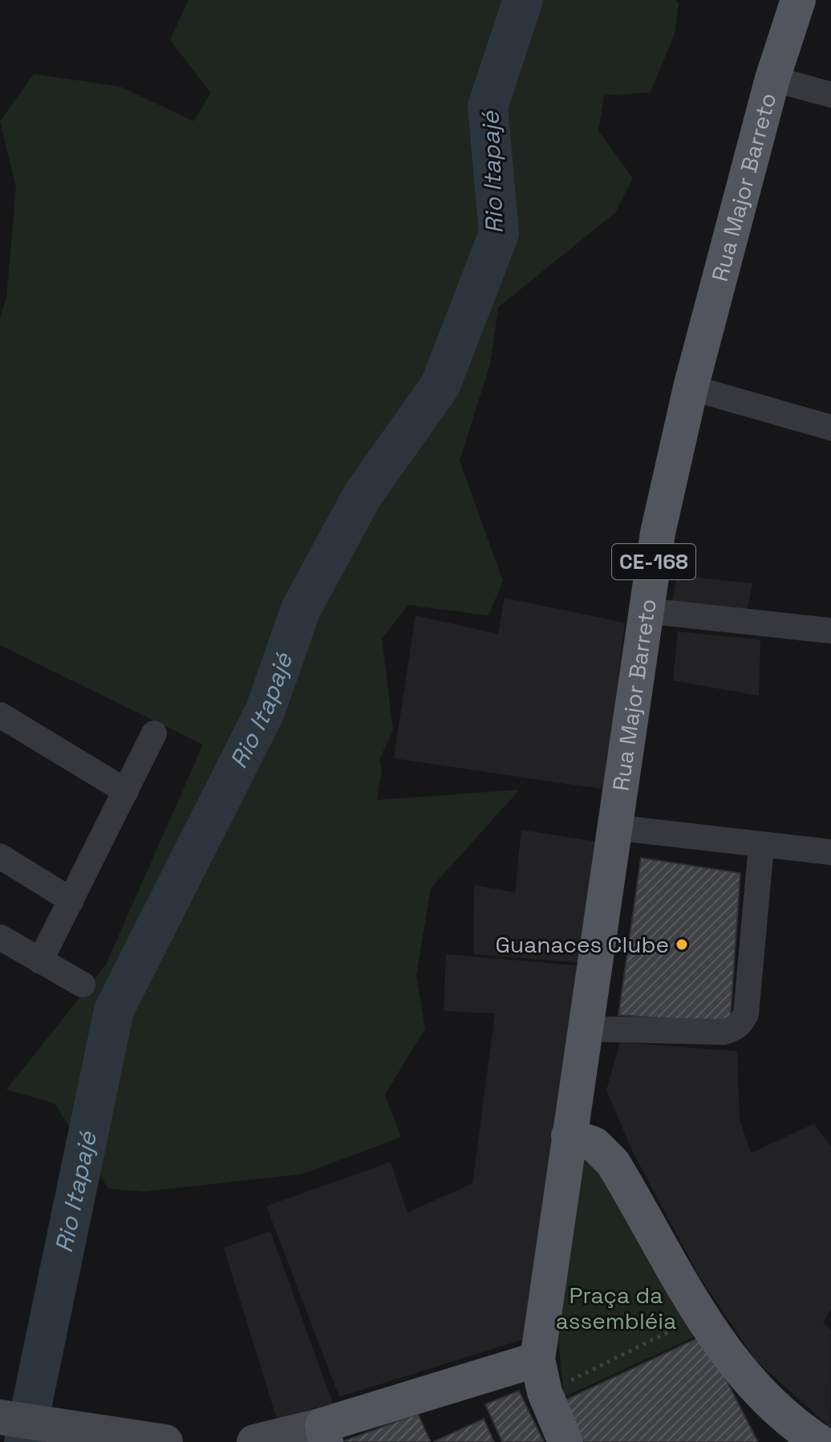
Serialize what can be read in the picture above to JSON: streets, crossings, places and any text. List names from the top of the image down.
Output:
{
  "streets": {
    "main road": ["Rua Major Barreto", "CE-168"]
  },
  "water": ["Rio Itapajé"],
  "parks": ["Praça da assembléia"],
  "places": ["Guanaces Clube"]
}
